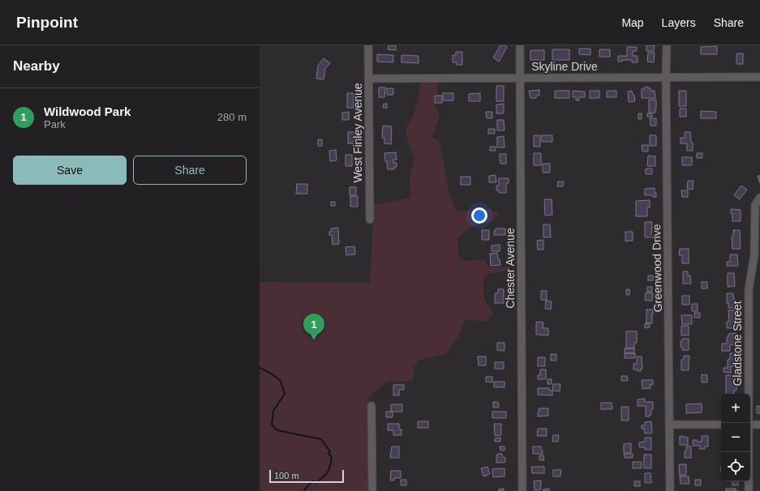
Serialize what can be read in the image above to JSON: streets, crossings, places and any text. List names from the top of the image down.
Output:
{
  "streets": {
    "street": [
      "Skyline Drive",
      "West Finley Avenue",
      "Chester Avenue",
      "Greenwood Drive",
      "Gladstone Street"
    ]
  },
  "crossings": [
    ["Skyline Drive", "West Finley Avenue"],
    ["Skyline Drive", "Chester Avenue"],
    ["Skyline Drive", "Greenwood Drive"]
  ],
  "scale_bar": "100 m",
  "page": {
    "header": "Pinpoint",
    "nav": ["Map", "Layers", "Share"],
    "heading": "Nearby",
    "list": [
      {
        "mark": "1",
        "name": "Wildwood Park",
        "note": "Park",
        "value": "280 m"
      }
    ],
    "buttons": ["Save", "Share"],
    "pins": "1",
    "map_buttons": ["+", "−"],
    "scale": "100 m"
  }
}
